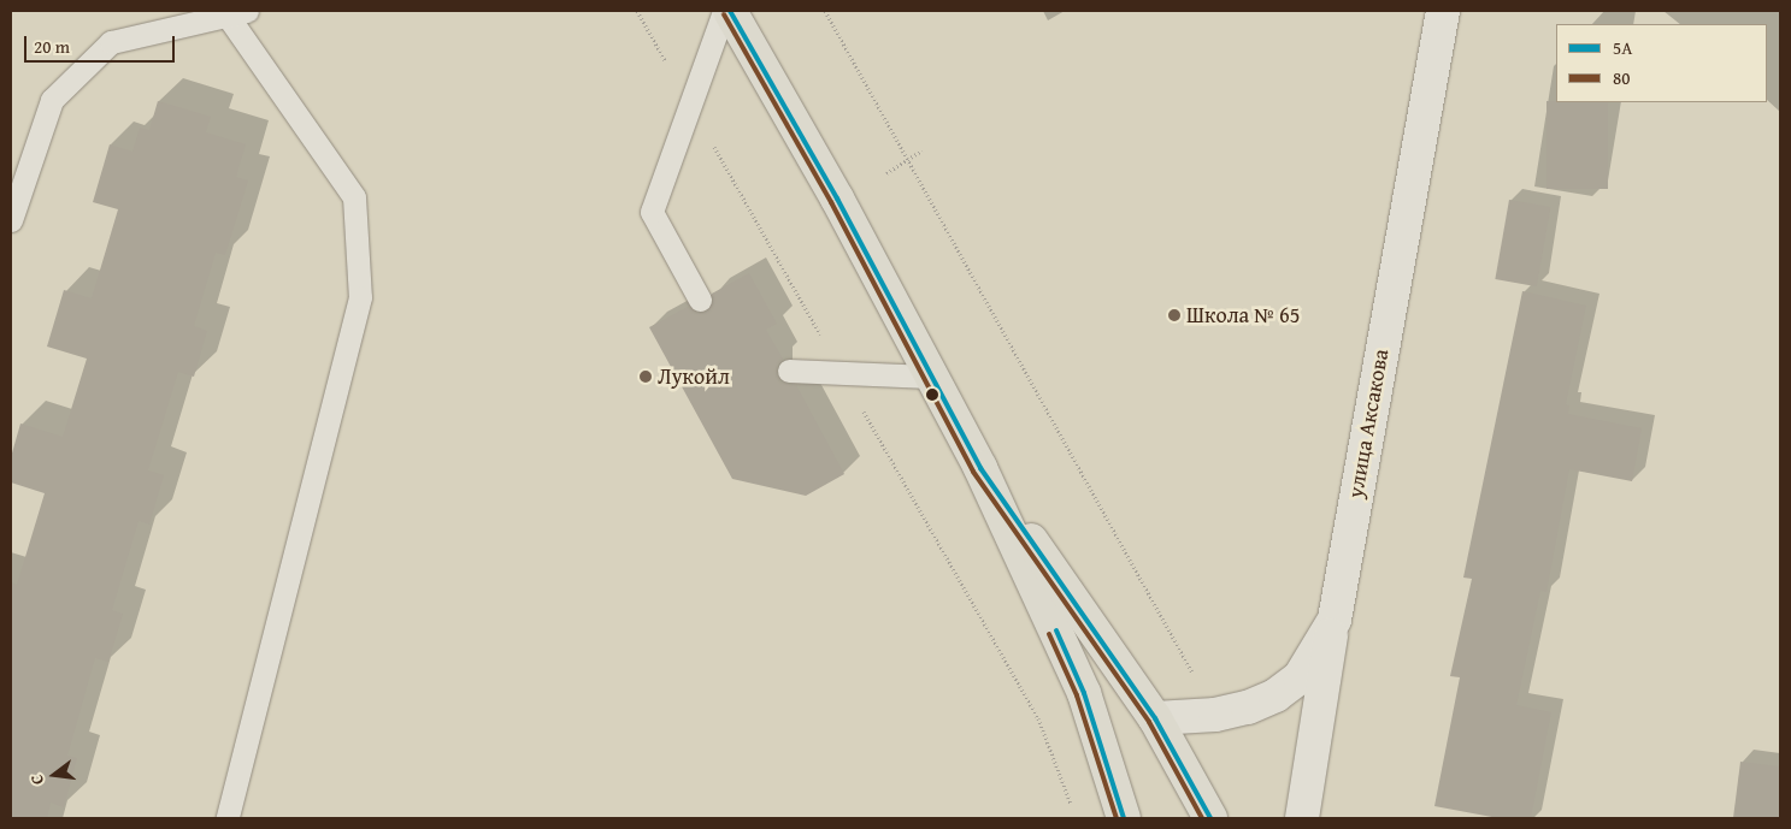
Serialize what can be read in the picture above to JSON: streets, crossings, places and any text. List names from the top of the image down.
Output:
{
  "streets": {
    "street": ["улица Аксакова"]
  },
  "places": ["Школа № 65", "Лукойл"],
  "lines": ["transit line 5А", "transit line 80"],
  "legend": ["5А", "80"],
  "scale_bar": "20 m",
  "north": "left"
}
